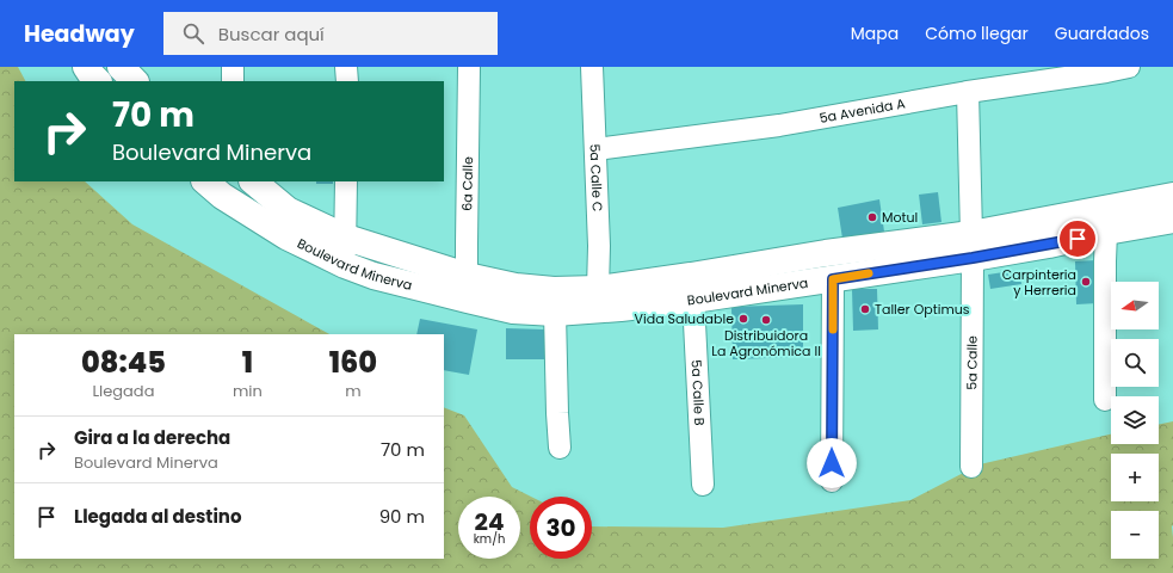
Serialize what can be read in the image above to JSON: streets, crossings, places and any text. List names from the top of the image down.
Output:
{
  "streets": {
    "street": [
      "5a Avenida A",
      "5a Calle C",
      "6a Calle",
      "Boulevard Minerva",
      "5a Calle",
      "5a Calle B"
    ]
  },
  "crossings": [
    ["5a Avenida A", "5a Calle C"],
    ["5a Avenida A", "5a Calle"],
    ["5a Calle C", "Boulevard Minerva"],
    ["6a Calle", "Boulevard Minerva"],
    ["Boulevard Minerva", "5a Calle"],
    ["Boulevard Minerva", "5a Calle B"]
  ],
  "places": [
    "Motul",
    "Carpinteria y Herreria",
    "Taller Optimus",
    "Vida Saludable",
    "Distribuidora La Agronómica II"
  ],
  "north": "left",
  "page": {
    "header": "Headway",
    "search": "Buscar aquí",
    "nav": ["Mapa", "Cómo llegar", "Guardados"],
    "turn": ["70 m", "Boulevard Minerva"],
    "map_buttons": ["+", "−"],
    "eta": [
      "08:45",
      "Llegada",
      "1",
      "min",
      "160",
      "m"
    ],
    "list": [
      {
        "name": "Gira a la derecha",
        "note": "Boulevard Minerva",
        "value": "70 m"
      },
      {
        "name": "Llegada al destino",
        "value": "90 m"
      }
    ],
    "speed": "24 km/h",
    "limit": "30"
  }
}
